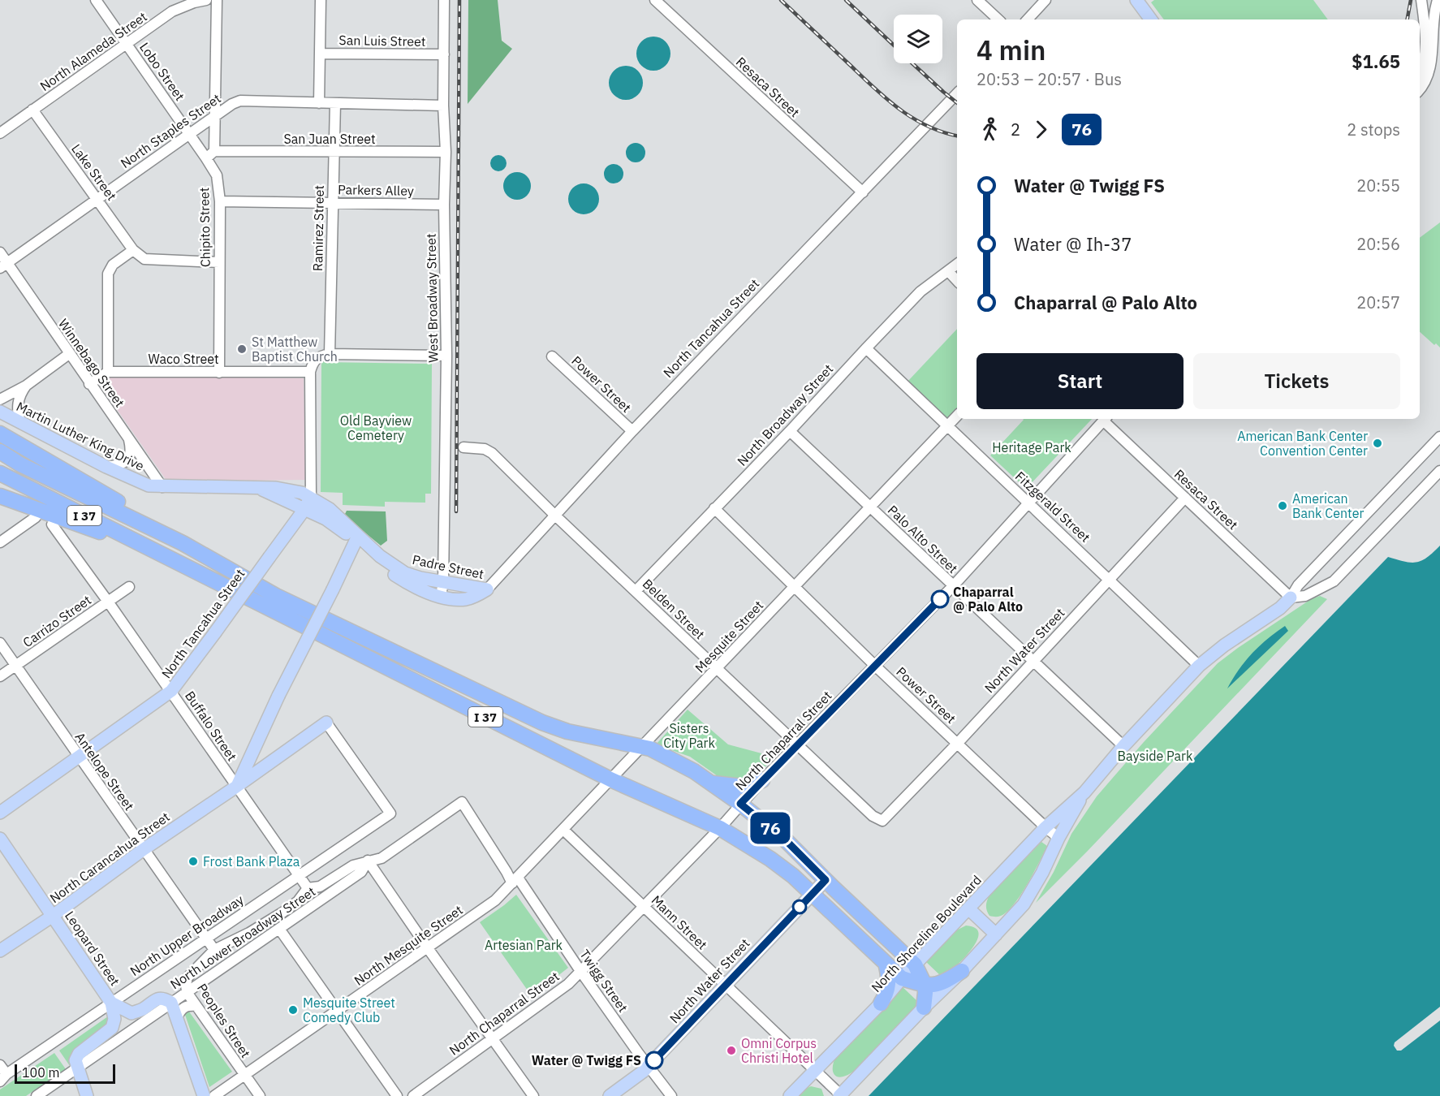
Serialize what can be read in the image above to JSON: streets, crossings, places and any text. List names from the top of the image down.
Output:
{
  "streets": {
    "highway": ["I 37"],
    "main road": [
      "North Tancahua Street",
      "Martin Luther King Drive",
      "Padre Street",
      "North Water Street",
      "North Carancahua Street",
      "North Shoreline Boulevard",
      "Leopard Street"
    ],
    "street": [
      "San Luis Street",
      "North Alameda Street",
      "Lobo Street",
      "Resaca Street",
      "North Staples Street",
      "San Juan Street",
      "Lake Street",
      "Parkers Alley",
      "Chipito Street",
      "Ramirez Street",
      "West Broadway Street",
      "Waco Street",
      "Winnebago Street",
      "Power Street",
      "North Broadway Street",
      "Fitzgerald Street",
      "Palo Alto Street",
      "Belden Street",
      "Carrizo Street",
      "Mesquite Street",
      "Buffalo Street",
      "North Chaparral Street",
      "Antelope Street",
      "Mann Street",
      "North Upper Broadway",
      "North Lower Broadway Street",
      "North Mesquite Street",
      "Twigg Street",
      "Peoples Street"
    ]
  },
  "crossings": [
    ["San Luis Street", "West Broadway Street"],
    ["North Alameda Street", "Lobo Street"],
    ["North Alameda Street", "Lake Street"],
    ["Lobo Street", "North Staples Street"],
    ["Lobo Street", "San Juan Street"],
    ["Lobo Street", "Chipito Street"],
    ["Resaca Street", "North Tancahua Street"],
    ["Resaca Street", "North Water Street"],
    ["Resaca Street", "North Chaparral Street"],
    ["Resaca Street", "North Shoreline Boulevard"],
    ["North Staples Street", "Lake Street"],
    ["North Staples Street", "Ramirez Street"],
    ["North Staples Street", "West Broadway Street"],
    ["North Staples Street", "Winnebago Street"],
    ["San Juan Street", "Chipito Street"],
    ["San Juan Street", "Ramirez Street"],
    ["San Juan Street", "West Broadway Street"],
    ["Parkers Alley", "Chipito Street"],
    ["Parkers Alley", "Ramirez Street"],
    ["Parkers Alley", "West Broadway Street"],
    ["Chipito Street", "Waco Street"],
    ["West Broadway Street", "Padre Street"],
    ["North Tancahua Street", "Power Street"],
    ["North Tancahua Street", "Padre Street"],
    ["North Tancahua Street", "Belden Street"],
    ["North Tancahua Street", "Buffalo Street"],
    ["North Tancahua Street", "Antelope Street"],
    ["Winnebago Street", "Padre Street"],
    ["Power Street", "North Broadway Street"],
    ["Power Street", "Mesquite Street"],
    ["Power Street", "North Water Street"],
    ["Power Street", "North Chaparral Street"],
    ["Power Street", "North Shoreline Boulevard"],
    ["North Broadway Street", "Fitzgerald Street"],
    ["North Broadway Street", "Palo Alto Street"],
    ["North Broadway Street", "Belden Street"],
    ["Martin Luther King Drive", "Padre Street"],
    ["Fitzgerald Street", "Mesquite Street"],
    ["Fitzgerald Street", "North Water Street"],
    ["Fitzgerald Street", "North Chaparral Street"],
    ["Fitzgerald Street", "North Shoreline Boulevard"],
    ["I 37", "Mesquite Street"],
    ["Palo Alto Street", "Mesquite Street"],
    ["Palo Alto Street", "North Water Street"],
    ["Palo Alto Street", "North Chaparral Street"],
    ["Palo Alto Street", "North Shoreline Boulevard"],
    ["Belden Street", "Mesquite Street"],
    ["Belden Street", "North Water Street"],
    ["Belden Street", "North Chaparral Street"],
    ["Carrizo Street", "Buffalo Street"],
    ["Carrizo Street", "Antelope Street"],
    ["Mesquite Street", "Mann Street"],
    ["Mesquite Street", "North Mesquite Street"],
    ["Mesquite Street", "Twigg Street"],
    ["North Water Street", "Mann Street"],
    ["North Water Street", "Twigg Street"],
    ["Buffalo Street", "North Carancahua Street"],
    ["Buffalo Street", "North Upper Broadway"],
    ["Buffalo Street", "Peoples Street"],
    ["North Chaparral Street", "Mann Street"],
    ["North Chaparral Street", "Twigg Street"],
    ["Antelope Street", "North Carancahua Street"],
    ["Antelope Street", "North Upper Broadway"],
    ["North Carancahua Street", "North Upper Broadway"],
    ["North Carancahua Street", "Leopard Street"],
    ["Mann Street", "North Shoreline Boulevard"],
    ["North Upper Broadway", "Leopard Street"],
    ["North Lower Broadway Street", "Twigg Street"],
    ["North Lower Broadway Street", "Peoples Street"],
    ["North Mesquite Street", "Twigg Street"],
    ["North Mesquite Street", "Peoples Street"]
  ],
  "parks": [
    "Old Bayview Cemetery",
    "Heritage Park",
    "Sisters City Park",
    "Bayside Park",
    "Artesian Park"
  ],
  "places": [
    "St Matthew Baptist Church",
    "American Bank Center Convention Center",
    "American Bank Center",
    "Chaparral @ Palo Alto",
    "Frost Bank Plaza",
    "Mesquite Street Comedy Club",
    "Omni Corpus Christi Hotel",
    "Water @ Twigg FS"
  ],
  "lines": ["bus line 76"],
  "scale_bar": "100 m",
  "page": {
    "on_map": "76",
    "heading": ["4 min", "20:53 – 20:57 · Bus", "$1.65"],
    "legs": ["2", "76", "2 stops"],
    "list": [
      {
        "name": "Water @ Twigg FS",
        "value": "20:55"
      },
      {
        "name": "Water @ Ih-37",
        "value": "20:56"
      },
      {
        "name": "Chaparral @ Palo Alto",
        "value": "20:57"
      }
    ],
    "buttons": ["Start", "Tickets"],
    "scale": "100 m"
  }
}
